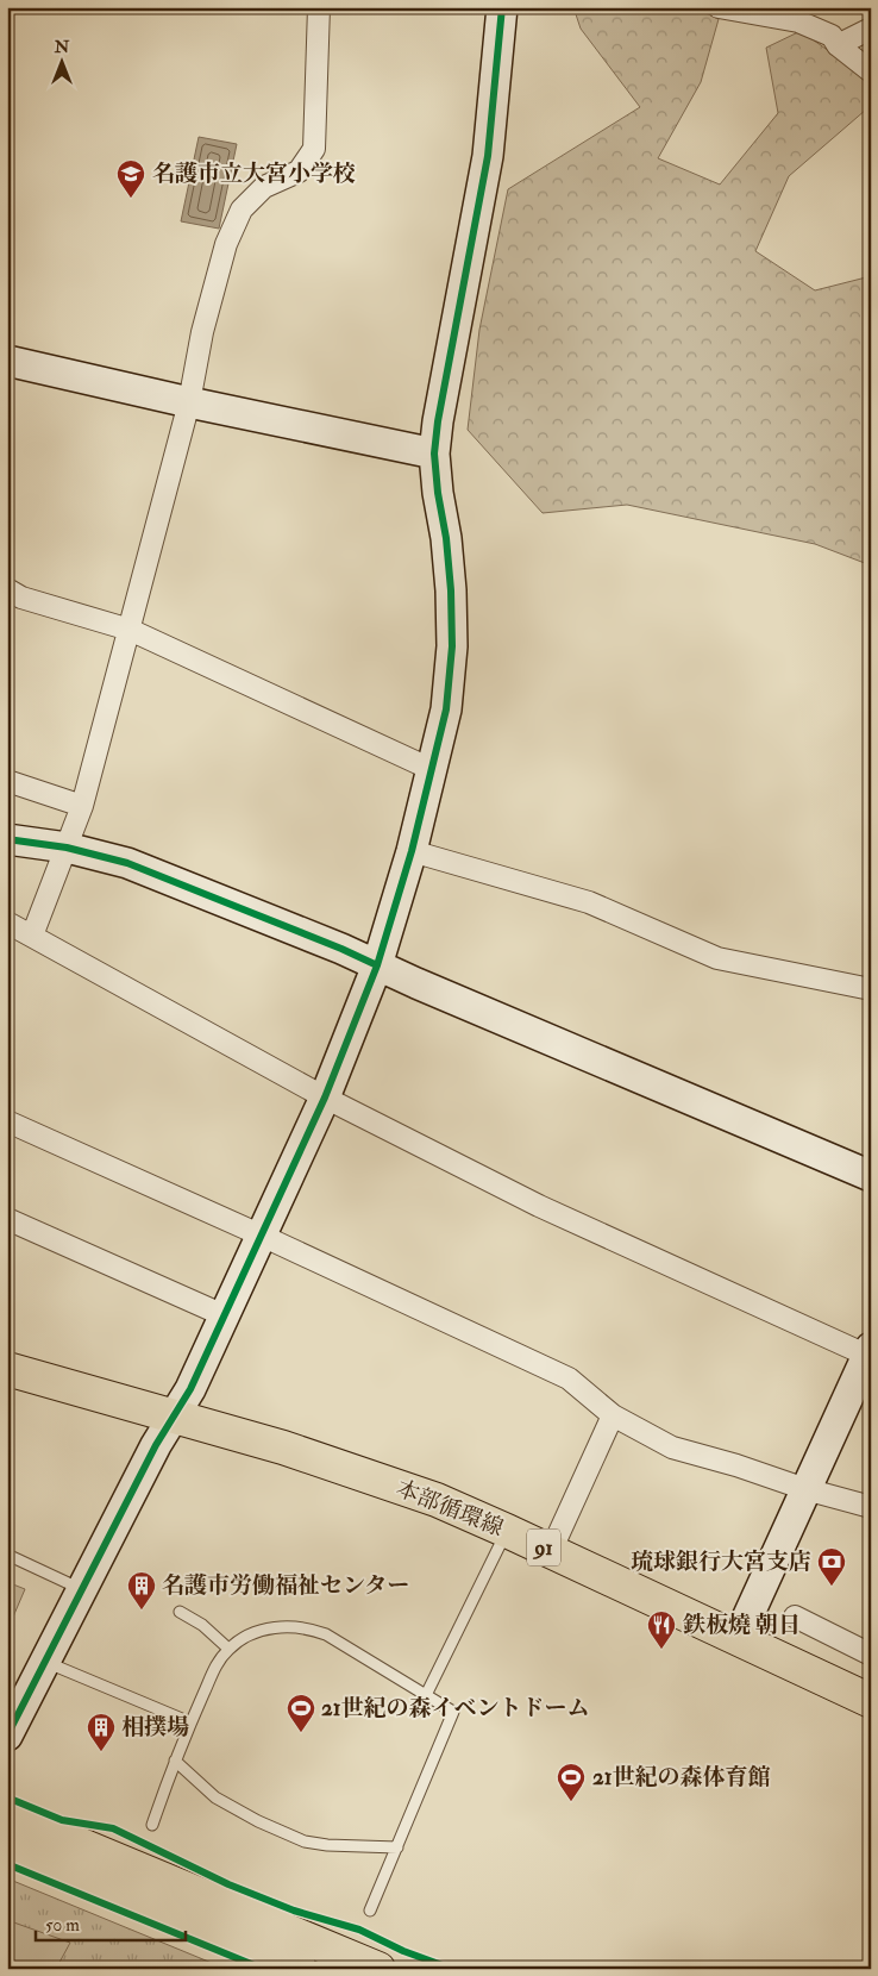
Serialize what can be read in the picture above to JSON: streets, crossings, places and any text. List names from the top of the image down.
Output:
{
  "streets": {
    "main road": ["本部循環線", "91"]
  },
  "places": {
    "school or university": ["名護市立大宮小学校"],
    "bank": ["琉球銀行大宮支店"],
    "building": ["名護市労働福祉センター", "相撲場"],
    "restaurant": ["鉄板燒 朝日"],
    "sports": ["21世紀の森イベントドーム", "21世紀の森体育館"]
  },
  "scale_bar": "50 m",
  "north": "top"
}
